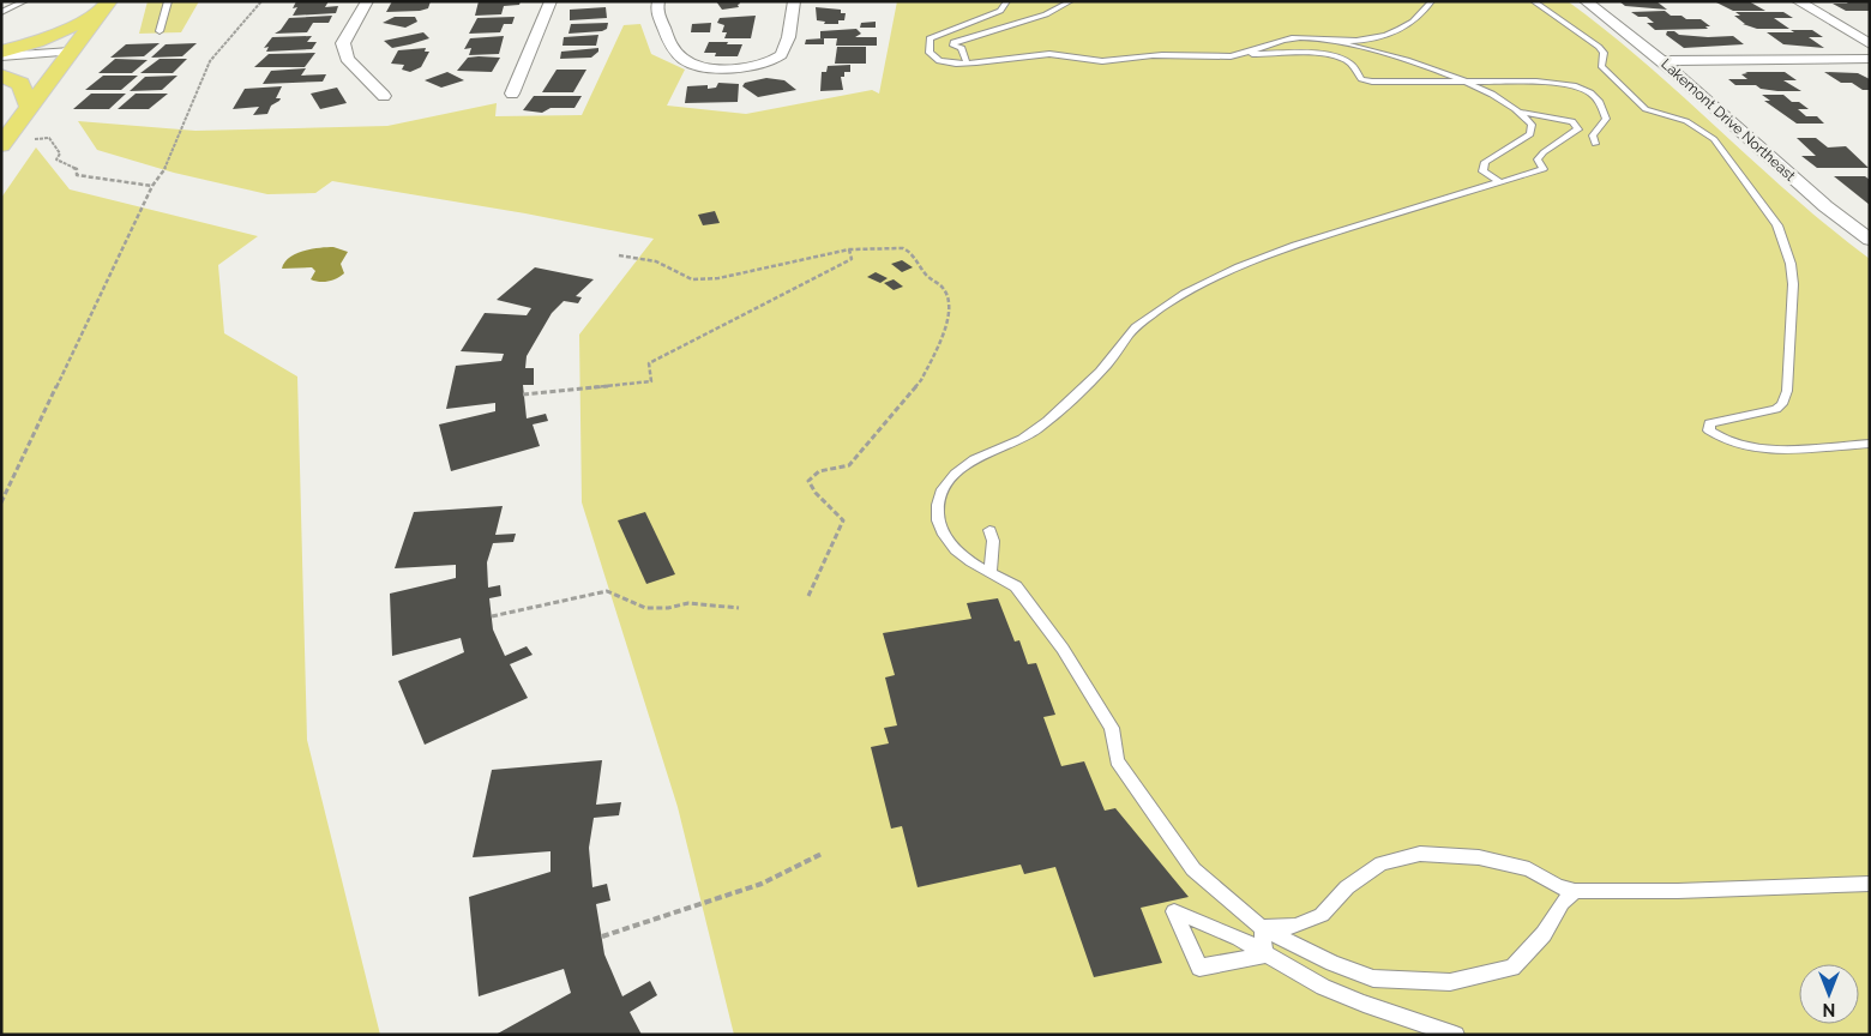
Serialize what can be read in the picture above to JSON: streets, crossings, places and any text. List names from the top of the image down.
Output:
{
  "streets": {
    "street": ["Lakemont Drive Northeast"]
  },
  "north": "bottom"
}
